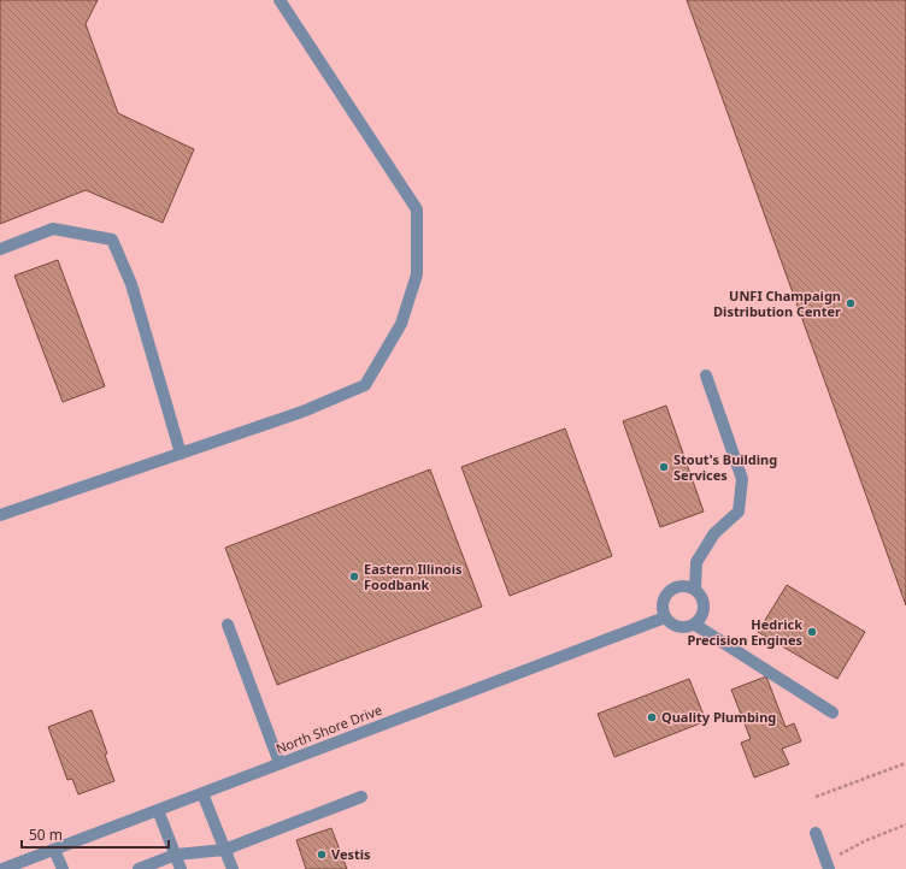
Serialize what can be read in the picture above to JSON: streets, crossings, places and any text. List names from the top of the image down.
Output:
{
  "streets": {
    "street": ["North Shore Drive"]
  },
  "places": [
    "UNFI Champaign Distribution Center",
    "Stout's Building Services",
    "Eastern Illinois Foodbank",
    "Hedrick Precision Engines",
    "Quality Plumbing",
    "Vestis"
  ],
  "scale_bar": "50 m"
}
